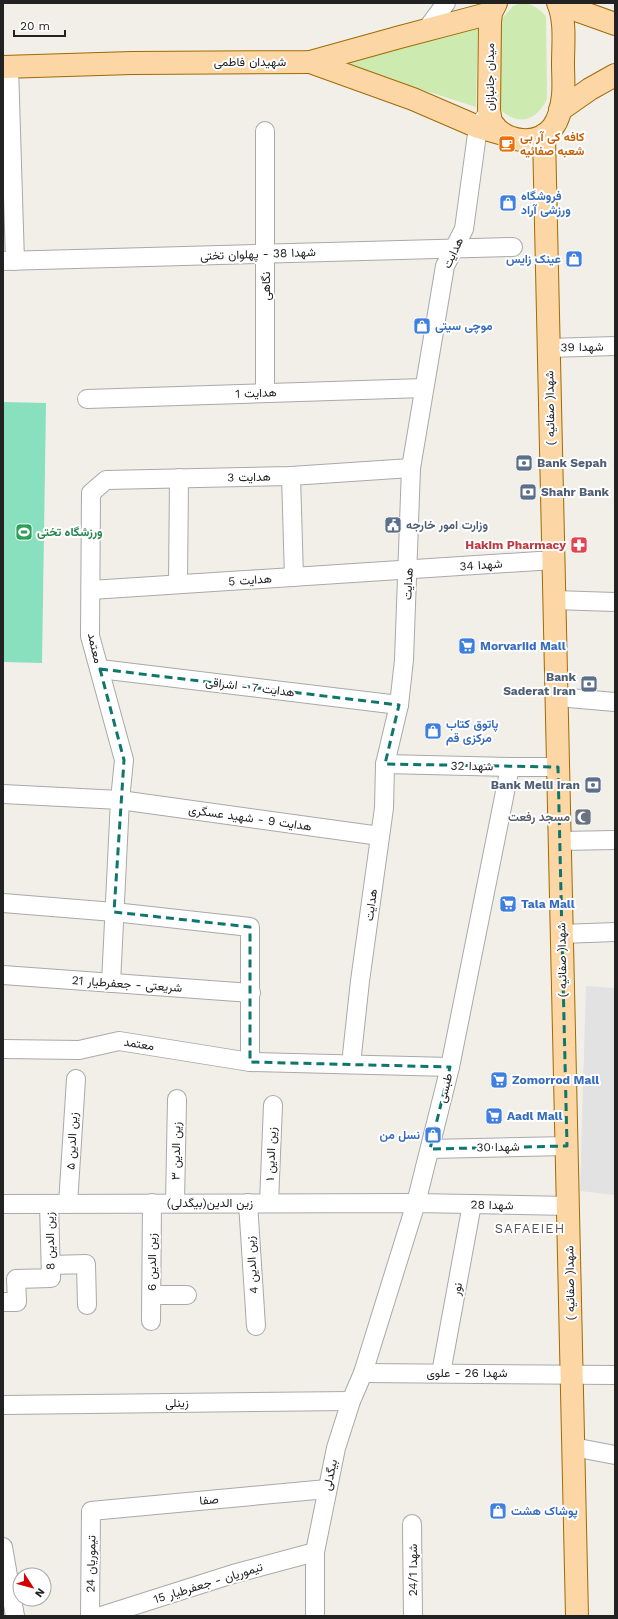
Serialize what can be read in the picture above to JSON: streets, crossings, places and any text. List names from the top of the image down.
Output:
{
  "streets": {
    "main road": ["شهیدان فاطمی", "میدان جانبازان", "شهدا( صفائیه )"],
    "street": [
      "هدایت",
      "شهدا 38 - پهلوان تختی",
      "نگاهی",
      "شهدا 39",
      "هدایت 1",
      "هدایت 3",
      "شهدا 34",
      "هدایت 5",
      "معتمد",
      "هدایت 7 - اشراقی",
      "شهدا 32",
      "هدایت 9 - شهید عسگری",
      "شریعتی - جعفرطیار 21",
      "طبسی",
      "زین الدین ۵",
      "شهدا 30",
      "زین الدین ۳",
      "زین الدین ۱",
      "زین الدین(بیگدلی)",
      "شهدا 28",
      "زین الدین 8",
      "زین الدین 6",
      "زین الدین 4",
      "نور",
      "شهدا 26 - علوی",
      "زینلی",
      "بیگدلی",
      "صفا",
      "تیموریان 24",
      "شهدا 24/1",
      "تیموریان - جعفرطیار 15"
    ]
  },
  "crossings": [
    ["شهیدان فاطمی", "میدان جانبازان"],
    ["میدان جانبازان", "هدایت"],
    ["میدان جانبازان", "شهدا( صفائیه )"],
    ["هدایت", "شهدا 38 - پهلوان تختی"],
    ["هدایت", "هدایت 1"],
    ["هدایت", "هدایت 3"],
    ["هدایت", "شهدا 34"],
    ["هدایت", "هدایت 5"],
    ["هدایت", "معتمد"],
    ["هدایت", "هدایت 7 - اشراقی"],
    ["هدایت", "شهدا 32"],
    ["هدایت", "هدایت 9 - شهید عسگری"],
    ["شهدا 38 - پهلوان تختی", "نگاهی"],
    ["نگاهی", "هدایت 1"],
    ["شهدا 39", "شهدا( صفائیه )"],
    ["شهدا( صفائیه )", "شهدا 34"],
    ["شهدا( صفائیه )", "شهدا 32"],
    ["شهدا( صفائیه )", "شهدا 30"],
    ["شهدا( صفائیه )", "شهدا 28"],
    ["شهدا( صفائیه )", "شهدا 26 - علوی"],
    ["هدایت 3", "معتمد"],
    ["شهدا 34", "هدایت 5"],
    ["هدایت 5", "معتمد"],
    ["معتمد", "هدایت 7 - اشراقی"],
    ["معتمد", "هدایت 9 - شهید عسگری"],
    ["معتمد", "شریعتی - جعفرطیار 21"],
    ["معتمد", "طبسی"],
    ["شهدا 32", "طبسی"],
    ["طبسی", "شهدا 30"],
    ["طبسی", "زین الدین(بیگدلی)"],
    ["طبسی", "شهدا 28"],
    ["طبسی", "شهدا 26 - علوی"],
    ["طبسی", "زینلی"],
    ["طبسی", "بیگدلی"],
    ["زین الدین ۵", "زین الدین(بیگدلی)"],
    ["زین الدین ۳", "زین الدین(بیگدلی)"],
    ["زین الدین ۱", "زین الدین(بیگدلی)"],
    ["زین الدین(بیگدلی)", "شهدا 28"],
    ["زین الدین(بیگدلی)", "زین الدین 8"],
    ["زین الدین(بیگدلی)", "زین الدین 6"],
    ["زین الدین(بیگدلی)", "زین الدین 4"],
    ["شهدا 28", "نور"],
    ["نور", "شهدا 26 - علوی"],
    ["زینلی", "بیگدلی"],
    ["بیگدلی", "صفا"],
    ["بیگدلی", "تیموریان - جعفرطیار 15"],
    ["صفا", "تیموریان 24"]
  ],
  "districts": ["SAFAEIEH"],
  "places": {
    "cafe": ["کافه کی آر بی شعبه صفائیه"],
    "shop": [
      "فروشگاه ورزشی آراد",
      "عینک زایس",
      "موچی سیتی",
      "پاتوق کتاب مرکزی قم",
      "نسل من",
      "پوشاک هشت"
    ],
    "bank": [
      "Bank Sepah",
      "Shahr Bank",
      "Bank Saderat Iran",
      "Bank Melli Iran"
    ],
    "public building": ["وزارت امور خارجه"],
    "sports": ["ورزشگاه تختی"],
    "pharmacy": ["Hakim Pharmacy"],
    "supermarket": [
      "Morvariid Mall",
      "Tala Mall",
      "Zomorrod Mall",
      "Aadl Mall"
    ],
    "mosque": ["مسجد رفعت"]
  },
  "scale_bar": "20 m",
  "north": "bottom right"
}
